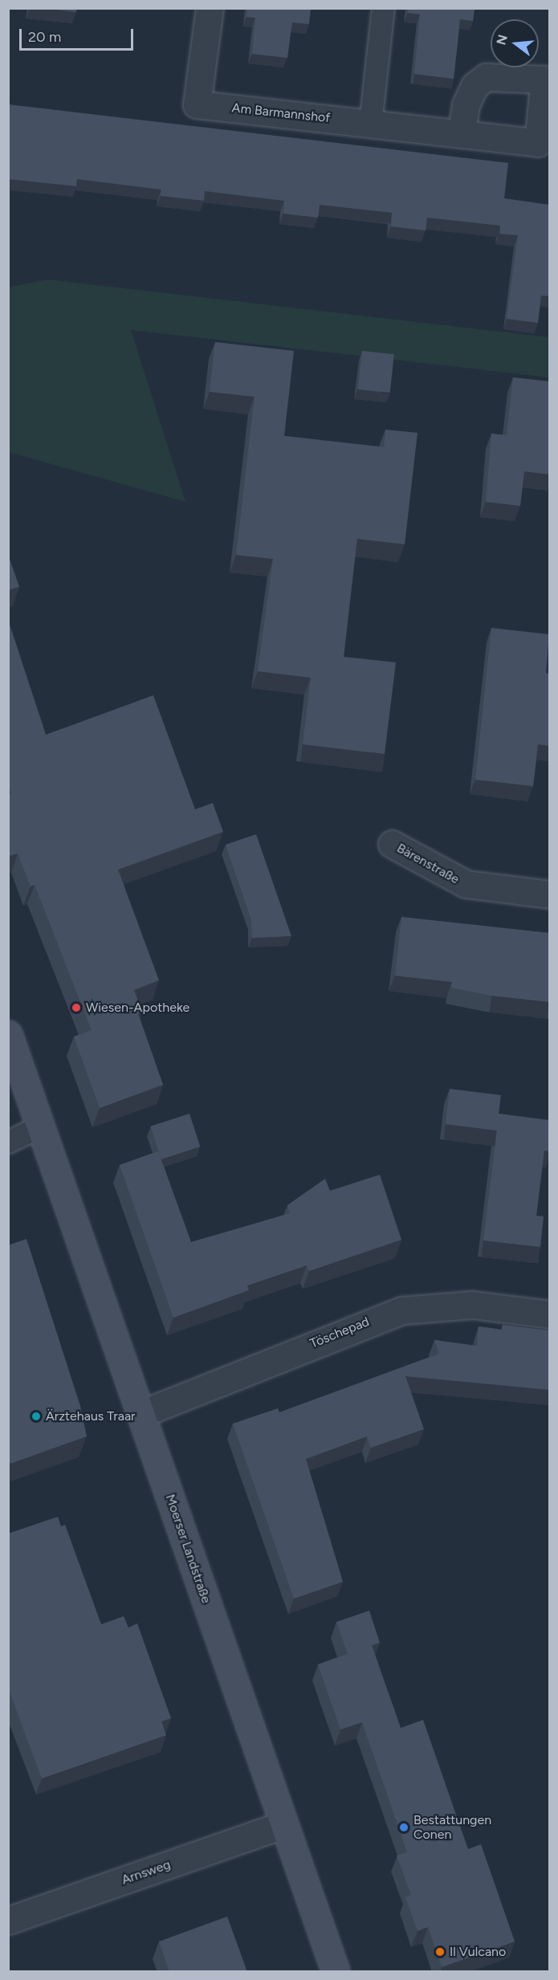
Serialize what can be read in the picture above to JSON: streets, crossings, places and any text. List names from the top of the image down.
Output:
{
  "streets": {
    "main road": ["Moerser Landstraße"],
    "street": [
      "Am Barmannshof",
      "Bärenstraße",
      "Töschepad",
      "Arnsweg"
    ]
  },
  "crossings": [
    ["Töschepad", "Moerser Landstraße"],
    ["Moerser Landstraße", "Arnsweg"]
  ],
  "places": [
    "Wiesen-Apotheke",
    "Ärztehaus Traar",
    "Bestattungen Conen",
    "Il Vulcano"
  ],
  "scale_bar": "20 m",
  "north": "left"
}
